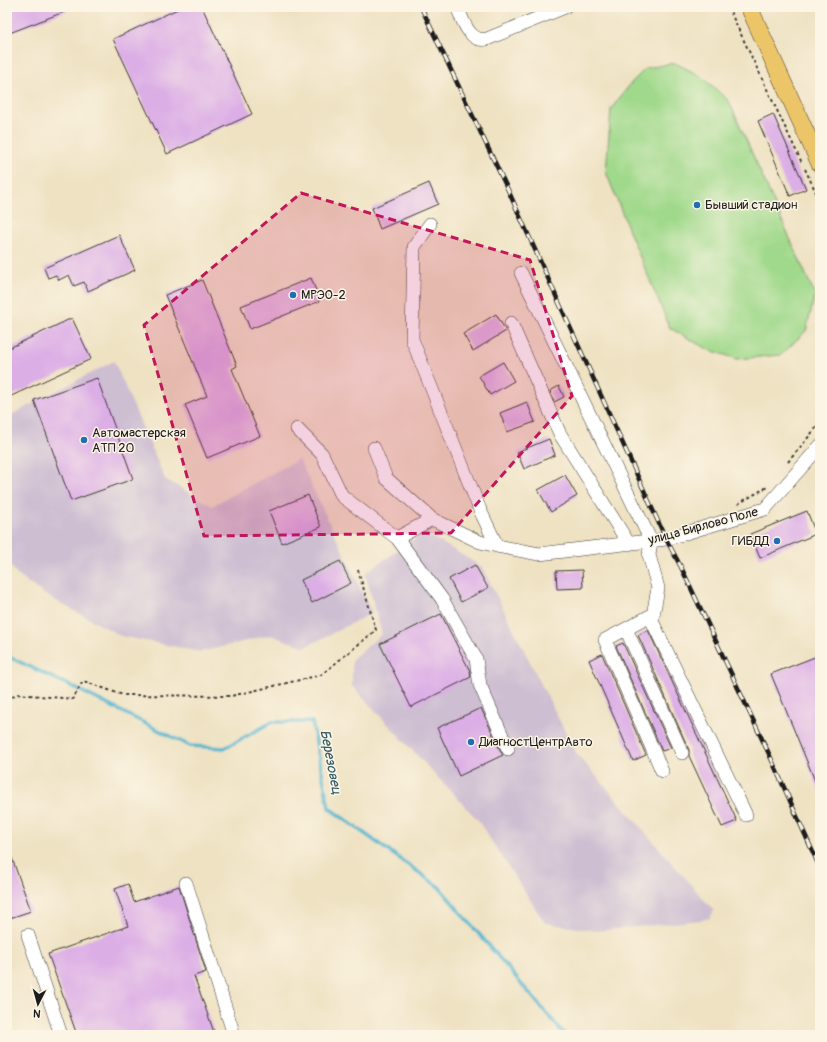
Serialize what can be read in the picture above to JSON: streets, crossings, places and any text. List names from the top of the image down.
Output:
{
  "streets": {
    "street": ["улица Бирлово Поле"]
  },
  "water": ["Березовец"],
  "places": [
    "Бывший стадион",
    "МРЭО-2",
    "Автомастерская АТП 20",
    "ГИБДД",
    "ДиагностЦентрАвто"
  ],
  "north": "bottom"
}
